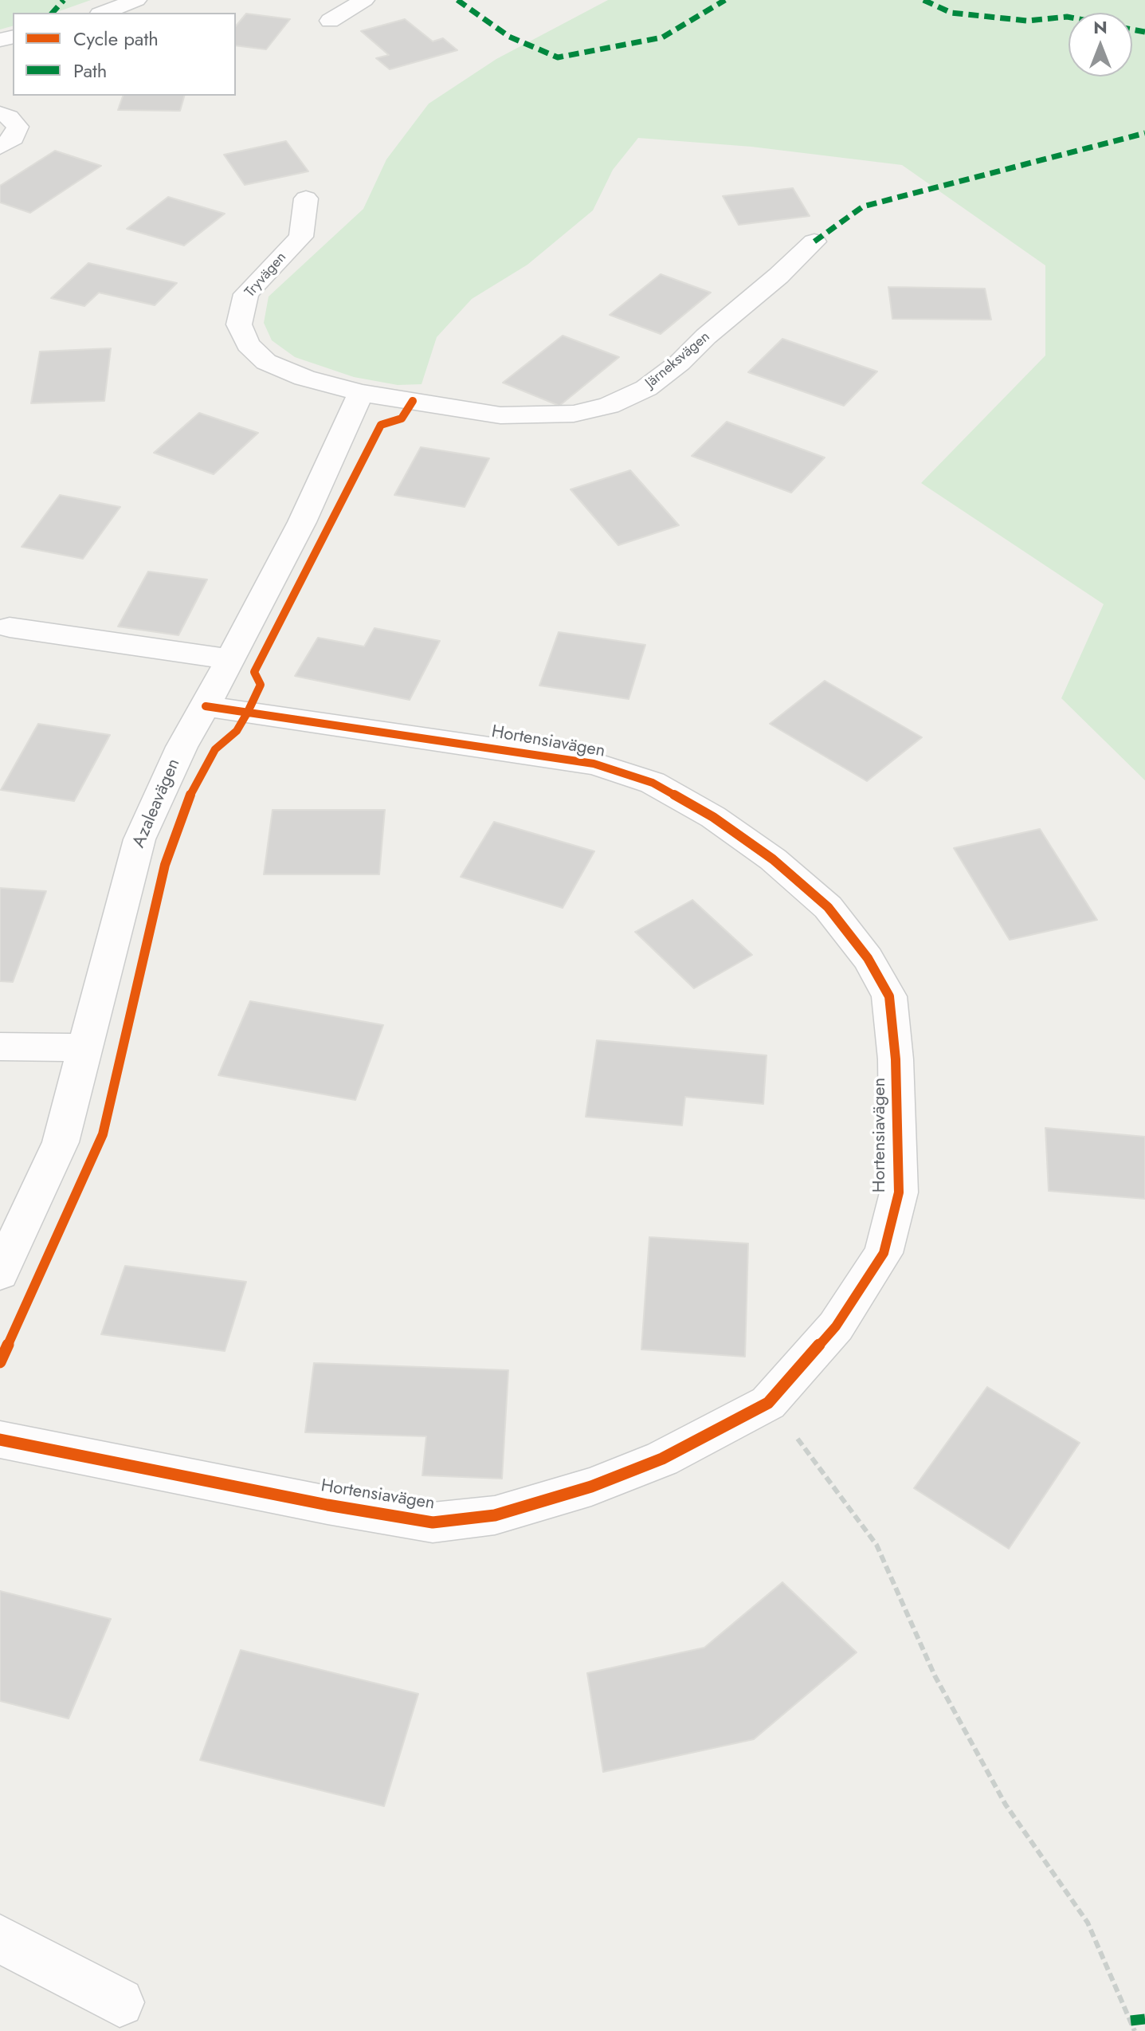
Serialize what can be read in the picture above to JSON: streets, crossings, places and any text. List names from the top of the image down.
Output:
{
  "streets": {
    "street": [
      "Tryvägen",
      "Järneksvägen",
      "Hortensiavägen",
      "Azaleavägen"
    ]
  },
  "crossings": [
    ["Tryvägen", "Järneksvägen"],
    ["Tryvägen", "Azaleavägen"],
    ["Järneksvägen", "Azaleavägen"],
    ["Hortensiavägen", "Azaleavägen"]
  ],
  "legend": ["Cycle path", "Path"],
  "north": "top"
}
